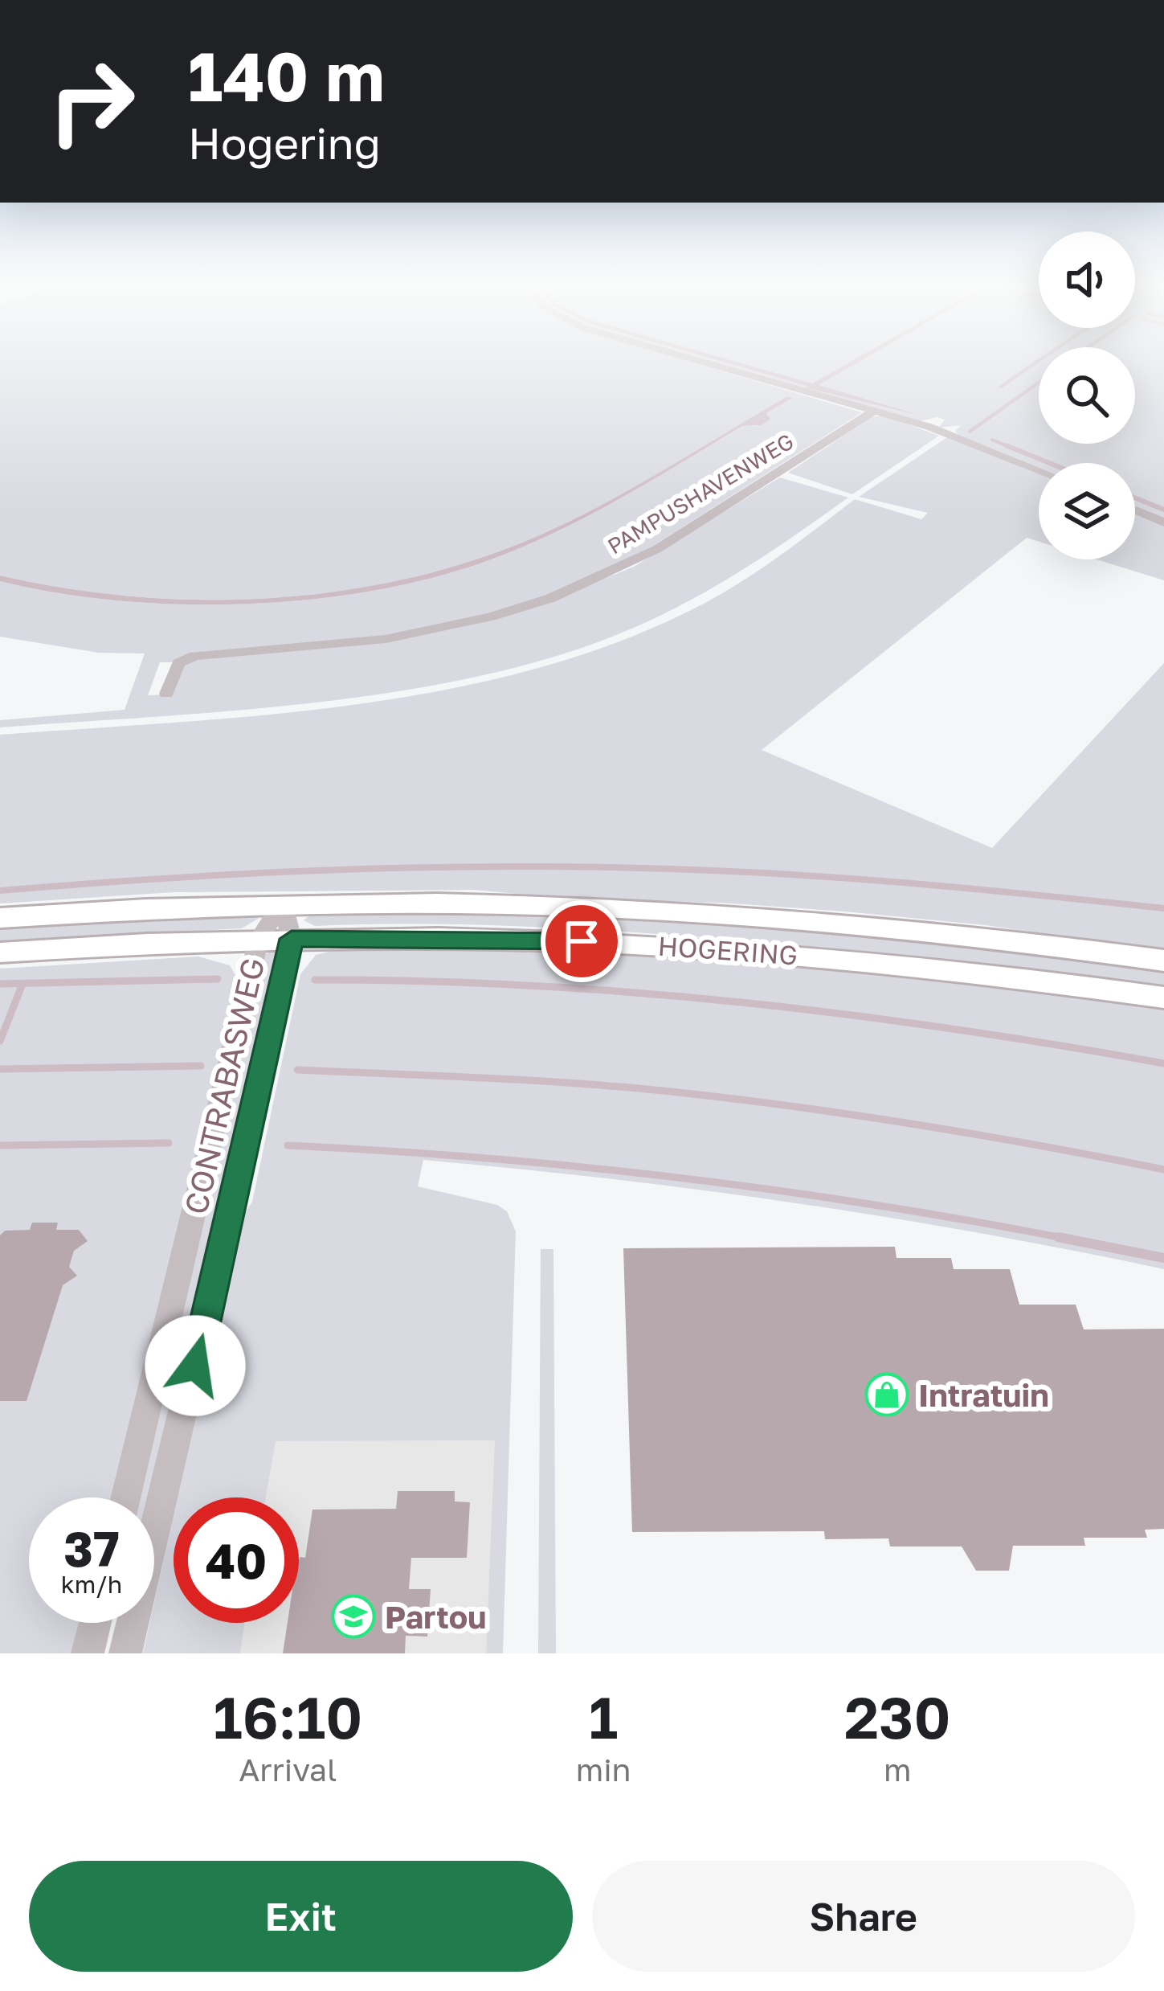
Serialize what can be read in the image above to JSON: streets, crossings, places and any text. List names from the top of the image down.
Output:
{
  "streets": {
    "highway": ["HOGERING"],
    "street": ["PAMPUSHAVENWEG", "CONTRABASWEG"]
  },
  "crossings": [
    ["HOGERING", "CONTRABASWEG"]
  ],
  "places": {
    "shop": ["Intratuin"],
    "school or university": ["Partou"]
  },
  "page": {
    "turn": ["140 m", "Hogering"],
    "speed": "37 km/h",
    "limit": "40",
    "eta": [
      "16:10",
      "Arrival",
      "1",
      "min",
      "230",
      "m"
    ],
    "buttons": ["Exit", "Share"]
  }
}
